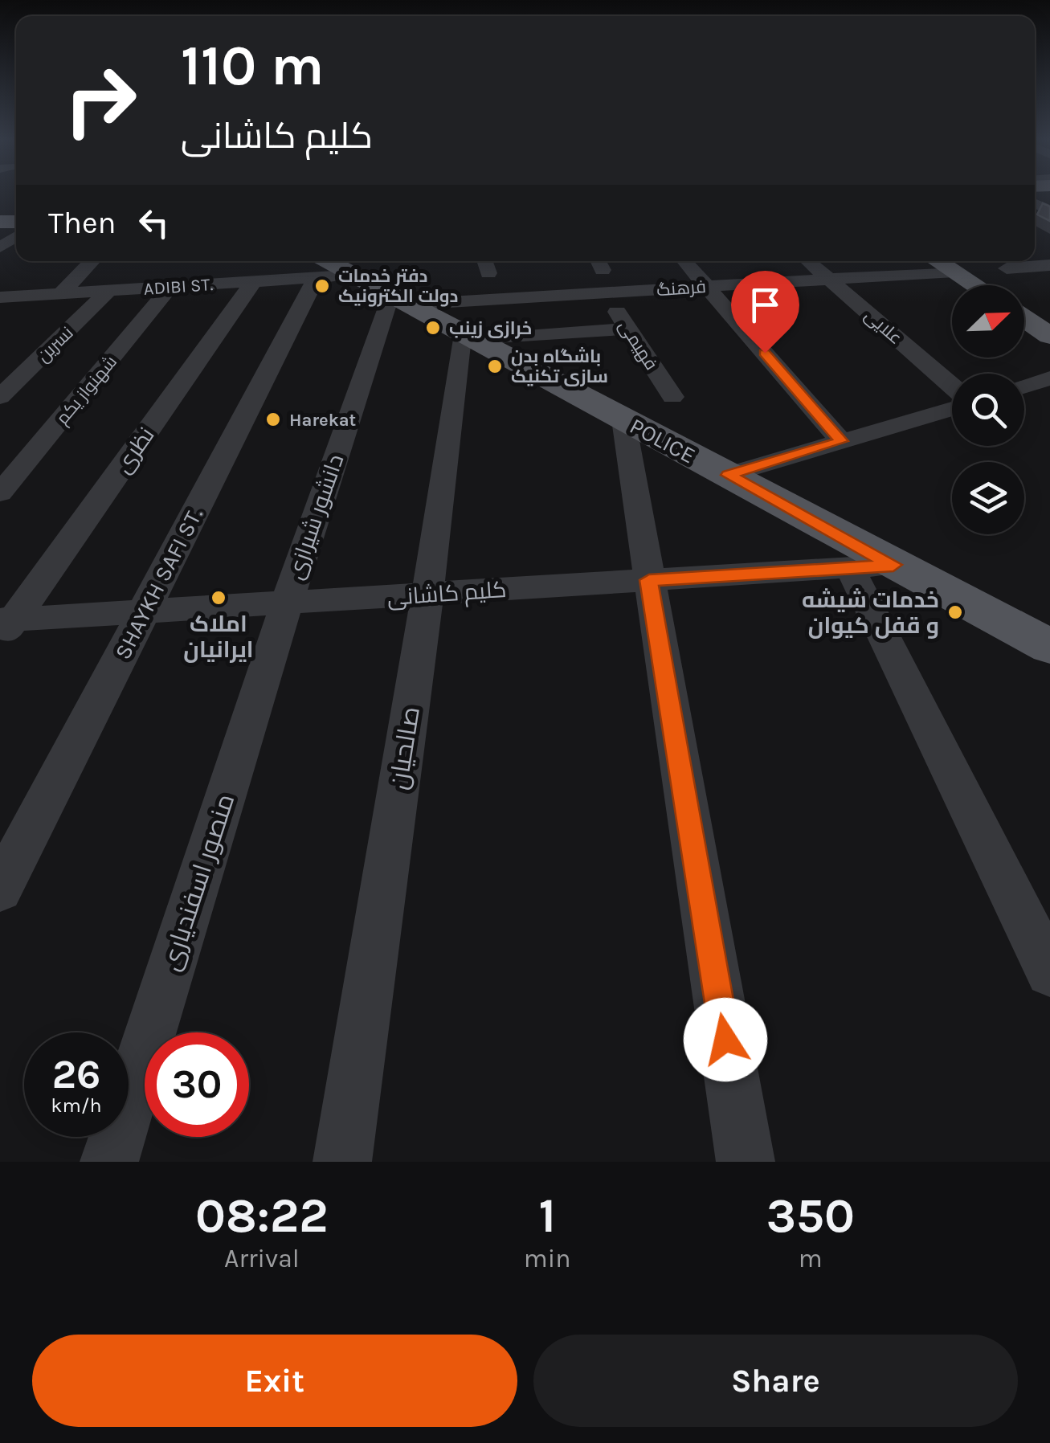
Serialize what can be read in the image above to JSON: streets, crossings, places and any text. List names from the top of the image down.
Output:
{
  "streets": {
    "main road": ["POLICE"],
    "street": [
      "ADIBI ST.",
      "فرهنگ",
      "علایی",
      "نسرین",
      "فهیمی",
      "شهنواز یکم",
      "نظری",
      "دانشور شیرازی",
      "SHAYKH SAFI ST.",
      "کلیم کاشانی",
      "صالحیان",
      "منصور اسفندیاری"
    ]
  },
  "crossings": [
    ["ADIBI ST.", "نسرین"],
    ["ADIBI ST.", "شهنواز یکم"],
    ["ADIBI ST.", "POLICE"],
    ["ADIBI ST.", "نظری"],
    ["ADIBI ST.", "SHAYKH SAFI ST."],
    ["فرهنگ", "علایی"],
    ["فرهنگ", "فهیمی"],
    ["فرهنگ", "POLICE"],
    ["فرهنگ", "دانشور شیرازی"],
    ["POLICE", "دانشور شیرازی"],
    ["POLICE", "SHAYKH SAFI ST."],
    ["POLICE", "کلیم کاشانی"],
    ["POLICE", "صالحیان"],
    ["نظری", "کلیم کاشانی"],
    ["دانشور شیرازی", "کلیم کاشانی"],
    ["دانشور شیرازی", "منصور اسفندیاری"],
    ["SHAYKH SAFI ST.", "کلیم کاشانی"],
    ["کلیم کاشانی", "صالحیان"],
    ["کلیم کاشانی", "منصور اسفندیاری"]
  ],
  "places": [
    "دفتر خدمات دولت الکترونیک",
    "خرازی زینب",
    "باشگاه بدن سازی تکنیک",
    "Harekat",
    "املاک ایرانیان",
    "خدمات شیشه و قفل کیوان"
  ],
  "north": "top right",
  "page": {
    "turn": ["110 m", "کلیم کاشانی"],
    "then": "Then",
    "speed": "26 km/h",
    "limit": "30",
    "eta": [
      "08:22",
      "Arrival",
      "1",
      "min",
      "350",
      "m"
    ],
    "buttons": ["Exit", "Share"]
  }
}
